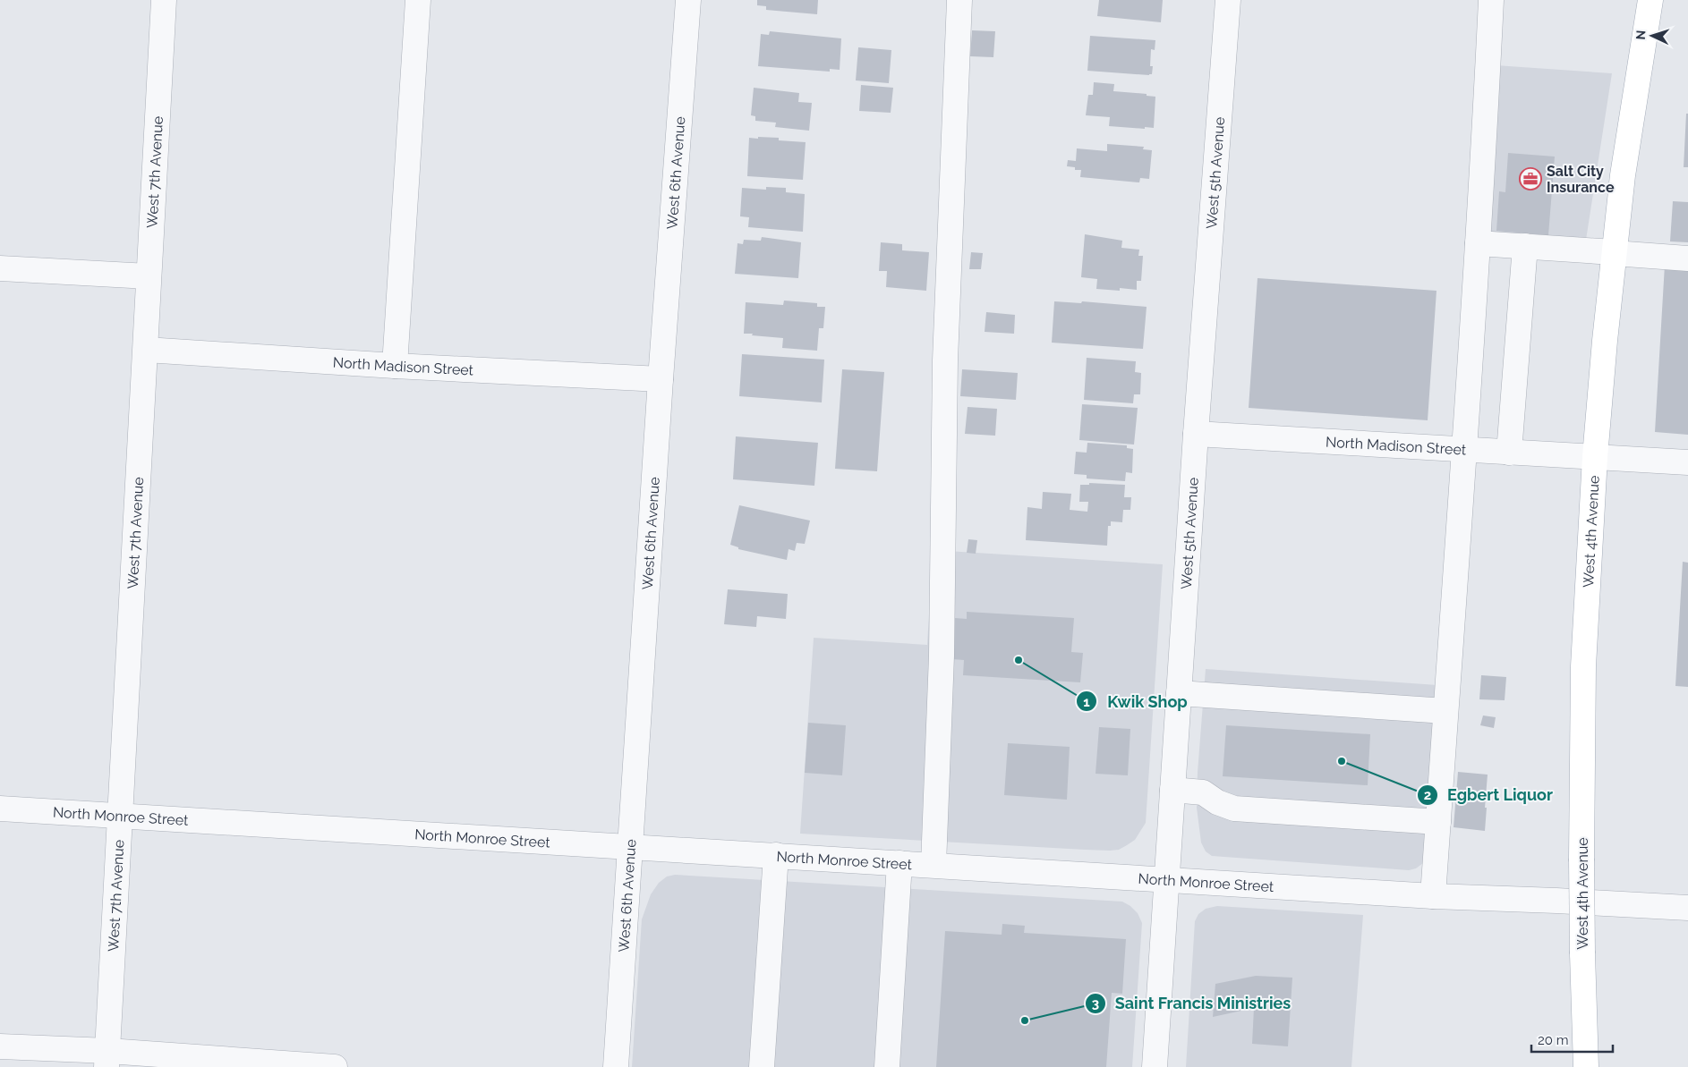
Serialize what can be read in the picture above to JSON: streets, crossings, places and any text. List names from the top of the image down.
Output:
{
  "streets": {
    "main road": ["West 4th Avenue"],
    "street": [
      "West 7th Avenue",
      "West 6th Avenue",
      "West 5th Avenue",
      "North Madison Street",
      "North Monroe Street"
    ]
  },
  "crossings": [
    ["West 7th Avenue", "North Madison Street"],
    ["West 7th Avenue", "North Monroe Street"],
    ["West 6th Avenue", "North Madison Street"],
    ["West 6th Avenue", "North Monroe Street"],
    ["West 5th Avenue", "North Madison Street"],
    ["West 5th Avenue", "North Monroe Street"],
    ["North Madison Street", "West 4th Avenue"]
  ],
  "places": {
    "office": ["Salt City Insurance"],
    "other": ["Kwik Shop", "Egbert Liquor", "Saint Francis Ministries"]
  },
  "scale_bar": "20 m",
  "north": "left"
}
